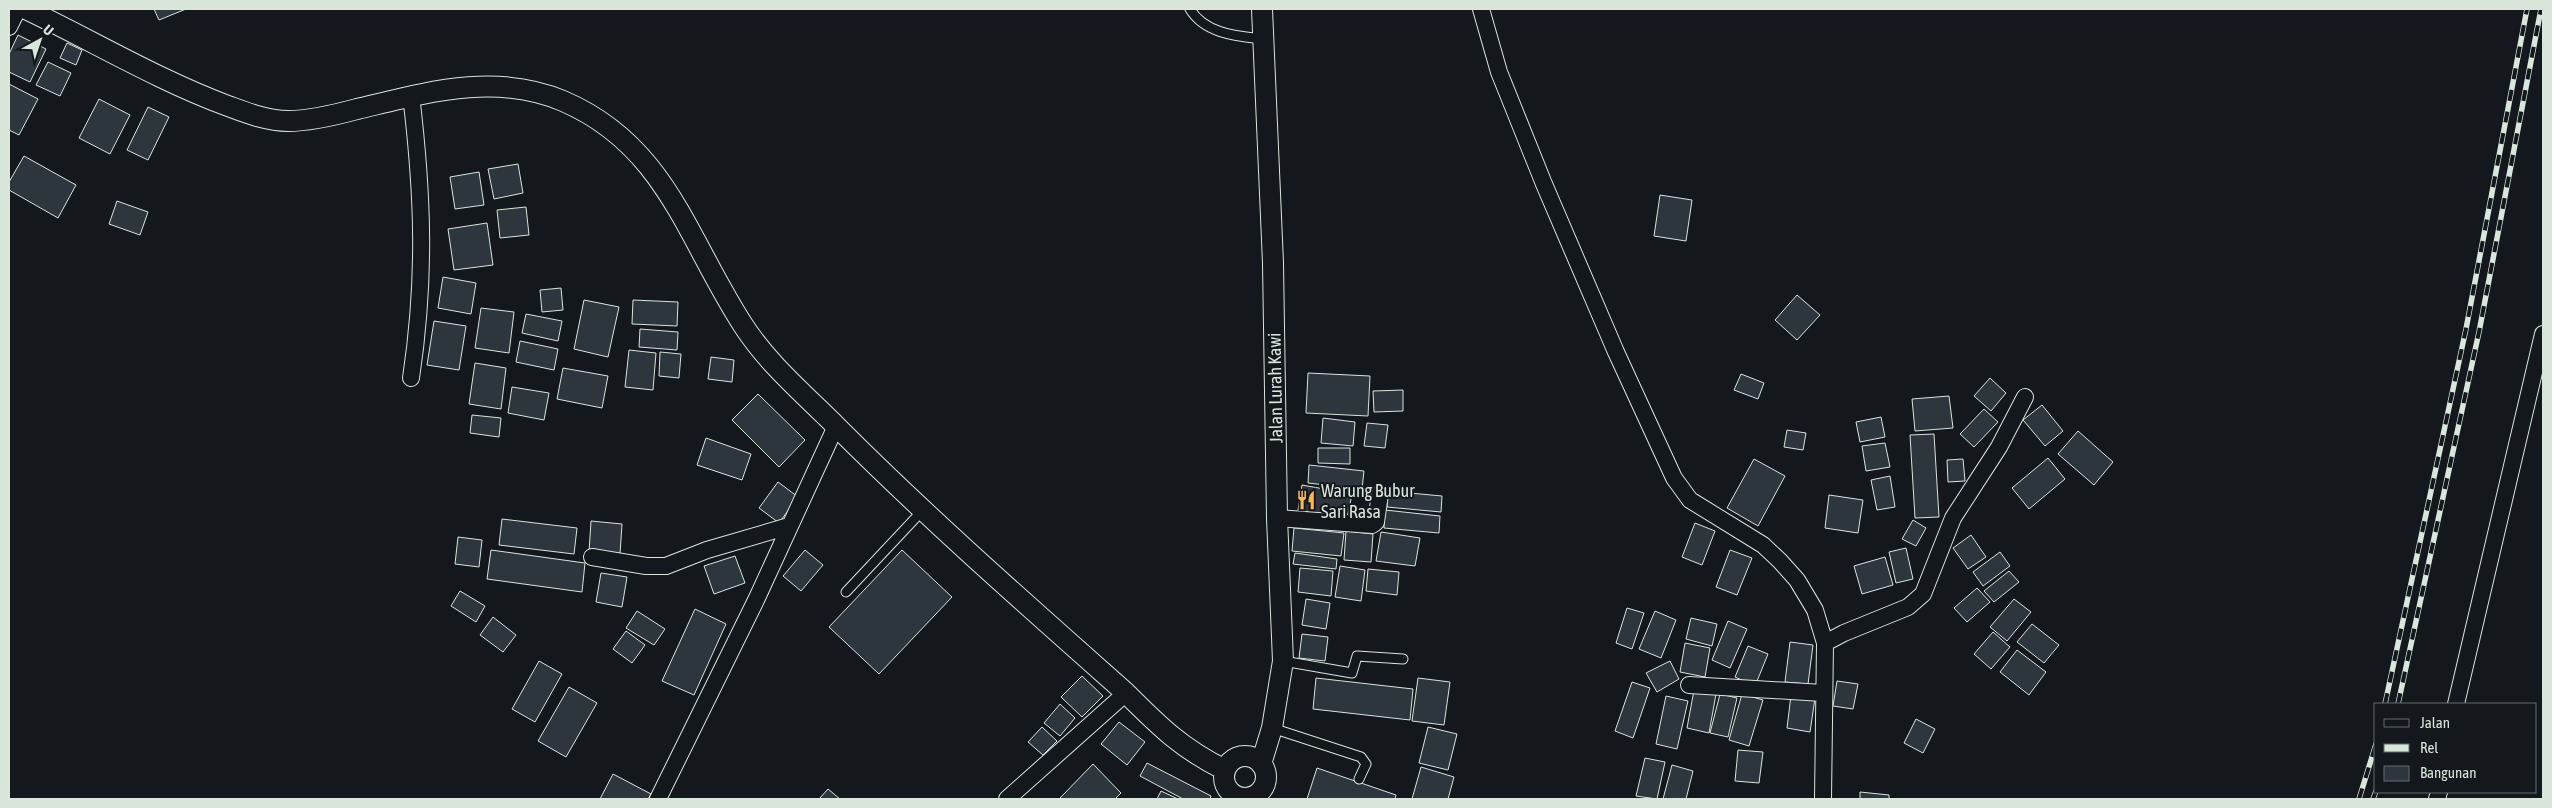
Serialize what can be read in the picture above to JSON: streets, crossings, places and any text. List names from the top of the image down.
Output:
{
  "streets": {
    "street": ["Jalan Lurah Kawi"]
  },
  "places": {
    "restaurant": ["Warung Bubur Sari Rasa"]
  },
  "legend": ["Jalan", "Rel", "Bangunan"],
  "north": "top right"
}
